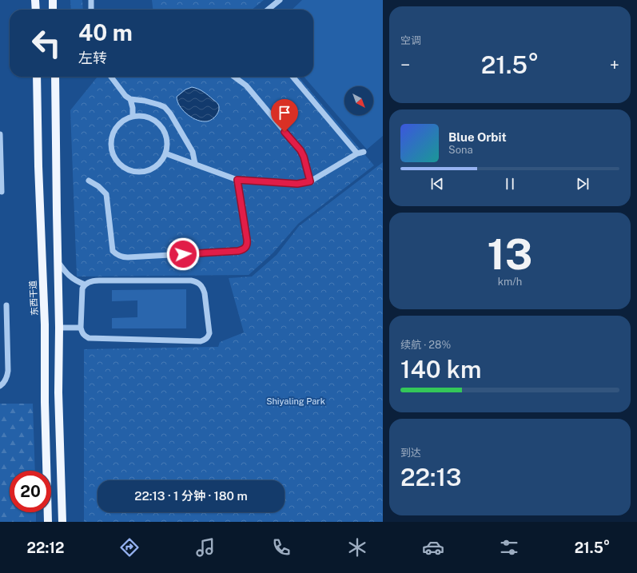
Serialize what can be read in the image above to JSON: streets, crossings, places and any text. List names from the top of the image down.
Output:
{
  "streets": {
    "main road": ["东西干道"]
  },
  "parks": ["Shiyaling Park"],
  "north": "bottom right",
  "page": {
    "tile": [
      "空调",
      ["13", "km/h"],
      ["续航 · 28%", "140 km"],
      ["到达", "22:13"]
    ],
    "turn": ["40 m", "左转"],
    "heat": ["−", "21.5°", "+"],
    "song": ["Blue Orbit", "Sona"],
    "limit": "20",
    "trip": "22:13 · 1 分钟 · 180 m",
    "tabs": ["22:12", "21.5°"]
  }
}
